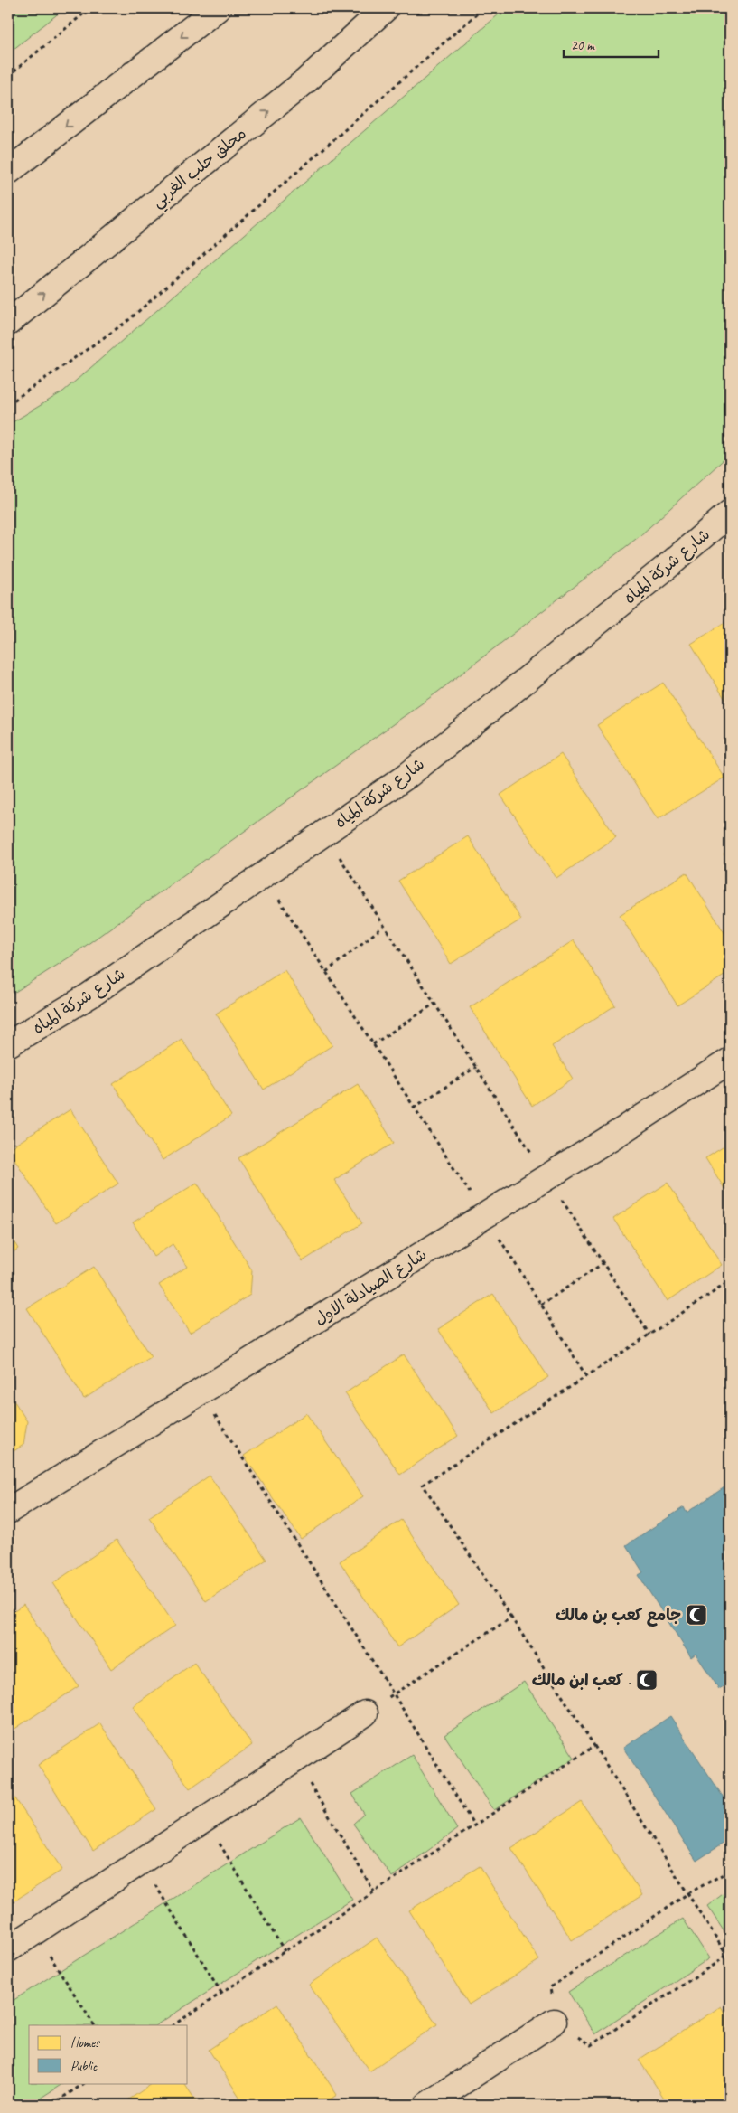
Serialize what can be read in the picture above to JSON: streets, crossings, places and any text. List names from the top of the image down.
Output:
{
  "streets": {
    "main road": ["محلق حلب الغربي", "شارع شركة المياه", "شارع الصيادلة الاول"]
  },
  "places": {
    "mosque": ["جامع كعب بن مالك", "كعب ابن مالك ."]
  },
  "legend": ["Homes", "Public"],
  "scale_bar": "20 m"
}
